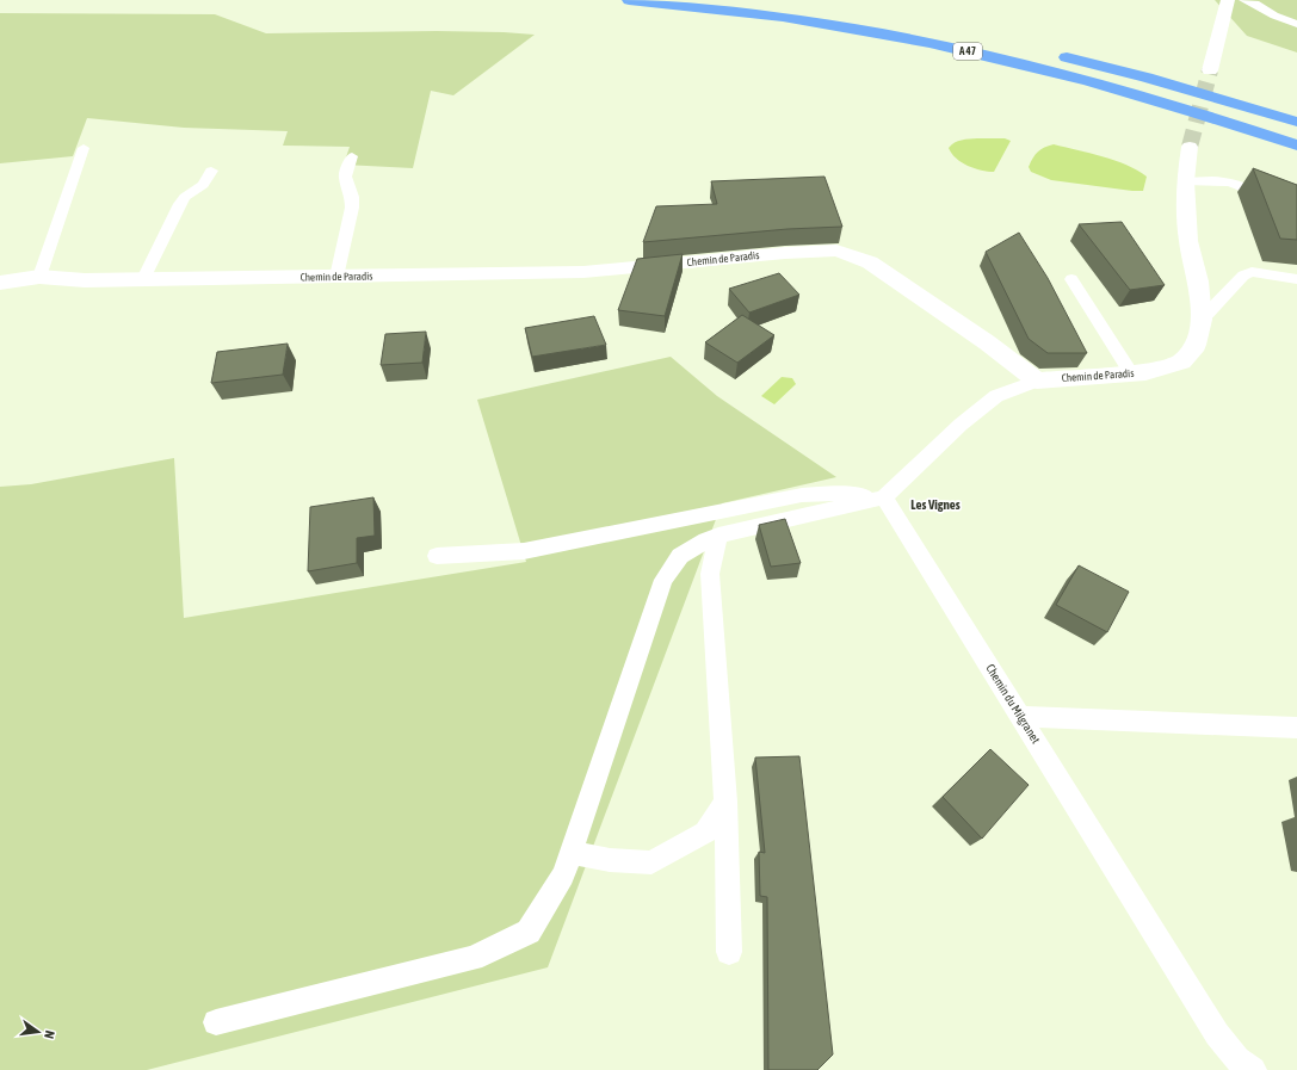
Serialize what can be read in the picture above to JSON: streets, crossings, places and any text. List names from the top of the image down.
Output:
{
  "streets": {
    "highway": ["A 47"],
    "street": ["Chemin de Paradis"],
    "lane": ["Chemin du Milgranet"]
  },
  "districts": ["Les Vignes"],
  "north": "right"
}
